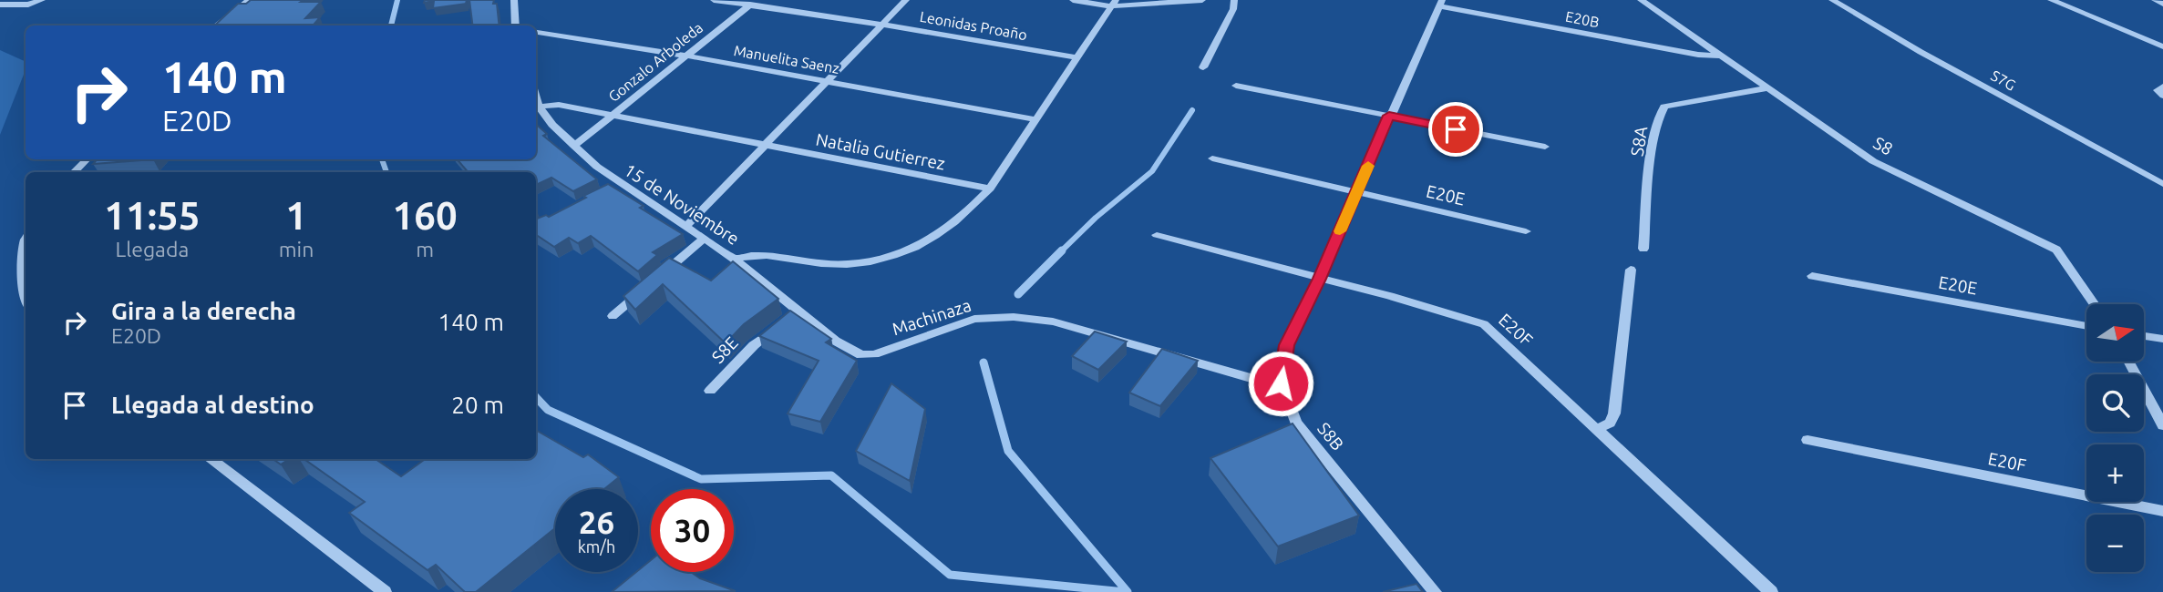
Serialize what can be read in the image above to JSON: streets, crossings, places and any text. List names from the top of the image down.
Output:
{
  "streets": {
    "street": [
      "E20B",
      "Leonidas Proaño",
      "Manuelita Saenz",
      "Gonzalo Arboleda",
      "S7G",
      "S8A",
      "S8",
      "Natalia Gutierrez",
      "E20E",
      "15 de Noviembre",
      "Machinaza",
      "E20F",
      "S8E",
      "S8B"
    ]
  },
  "crossings": [
    ["E20B", "S8"],
    ["E20B", "S8B"],
    ["Leonidas Proaño", "Gonzalo Arboleda"],
    ["Leonidas Proaño", "Natalia Gutierrez"],
    ["Leonidas Proaño", "15 de Noviembre"],
    ["Manuelita Saenz", "Gonzalo Arboleda"],
    ["Manuelita Saenz", "Natalia Gutierrez"],
    ["Manuelita Saenz", "15 de Noviembre"],
    ["Gonzalo Arboleda", "Natalia Gutierrez"],
    ["Gonzalo Arboleda", "15 de Noviembre"],
    ["S8A", "S8"],
    ["Natalia Gutierrez", "15 de Noviembre"],
    ["E20E", "S8B"],
    ["15 de Noviembre", "Machinaza"],
    ["Machinaza", "S8E"],
    ["Machinaza", "S8B"],
    ["E20F", "S8B"]
  ],
  "north": "right",
  "page": {
    "turn": ["140 m", "E20D"],
    "eta": [
      "11:55",
      "Llegada",
      "1",
      "min",
      "160",
      "m"
    ],
    "list": [
      {
        "name": "Gira a la derecha",
        "note": "E20D",
        "value": "140 m"
      },
      {
        "name": "Llegada al destino",
        "value": "20 m"
      }
    ],
    "map_buttons": ["+", "−"],
    "speed": "26 km/h",
    "limit": "30"
  }
}
